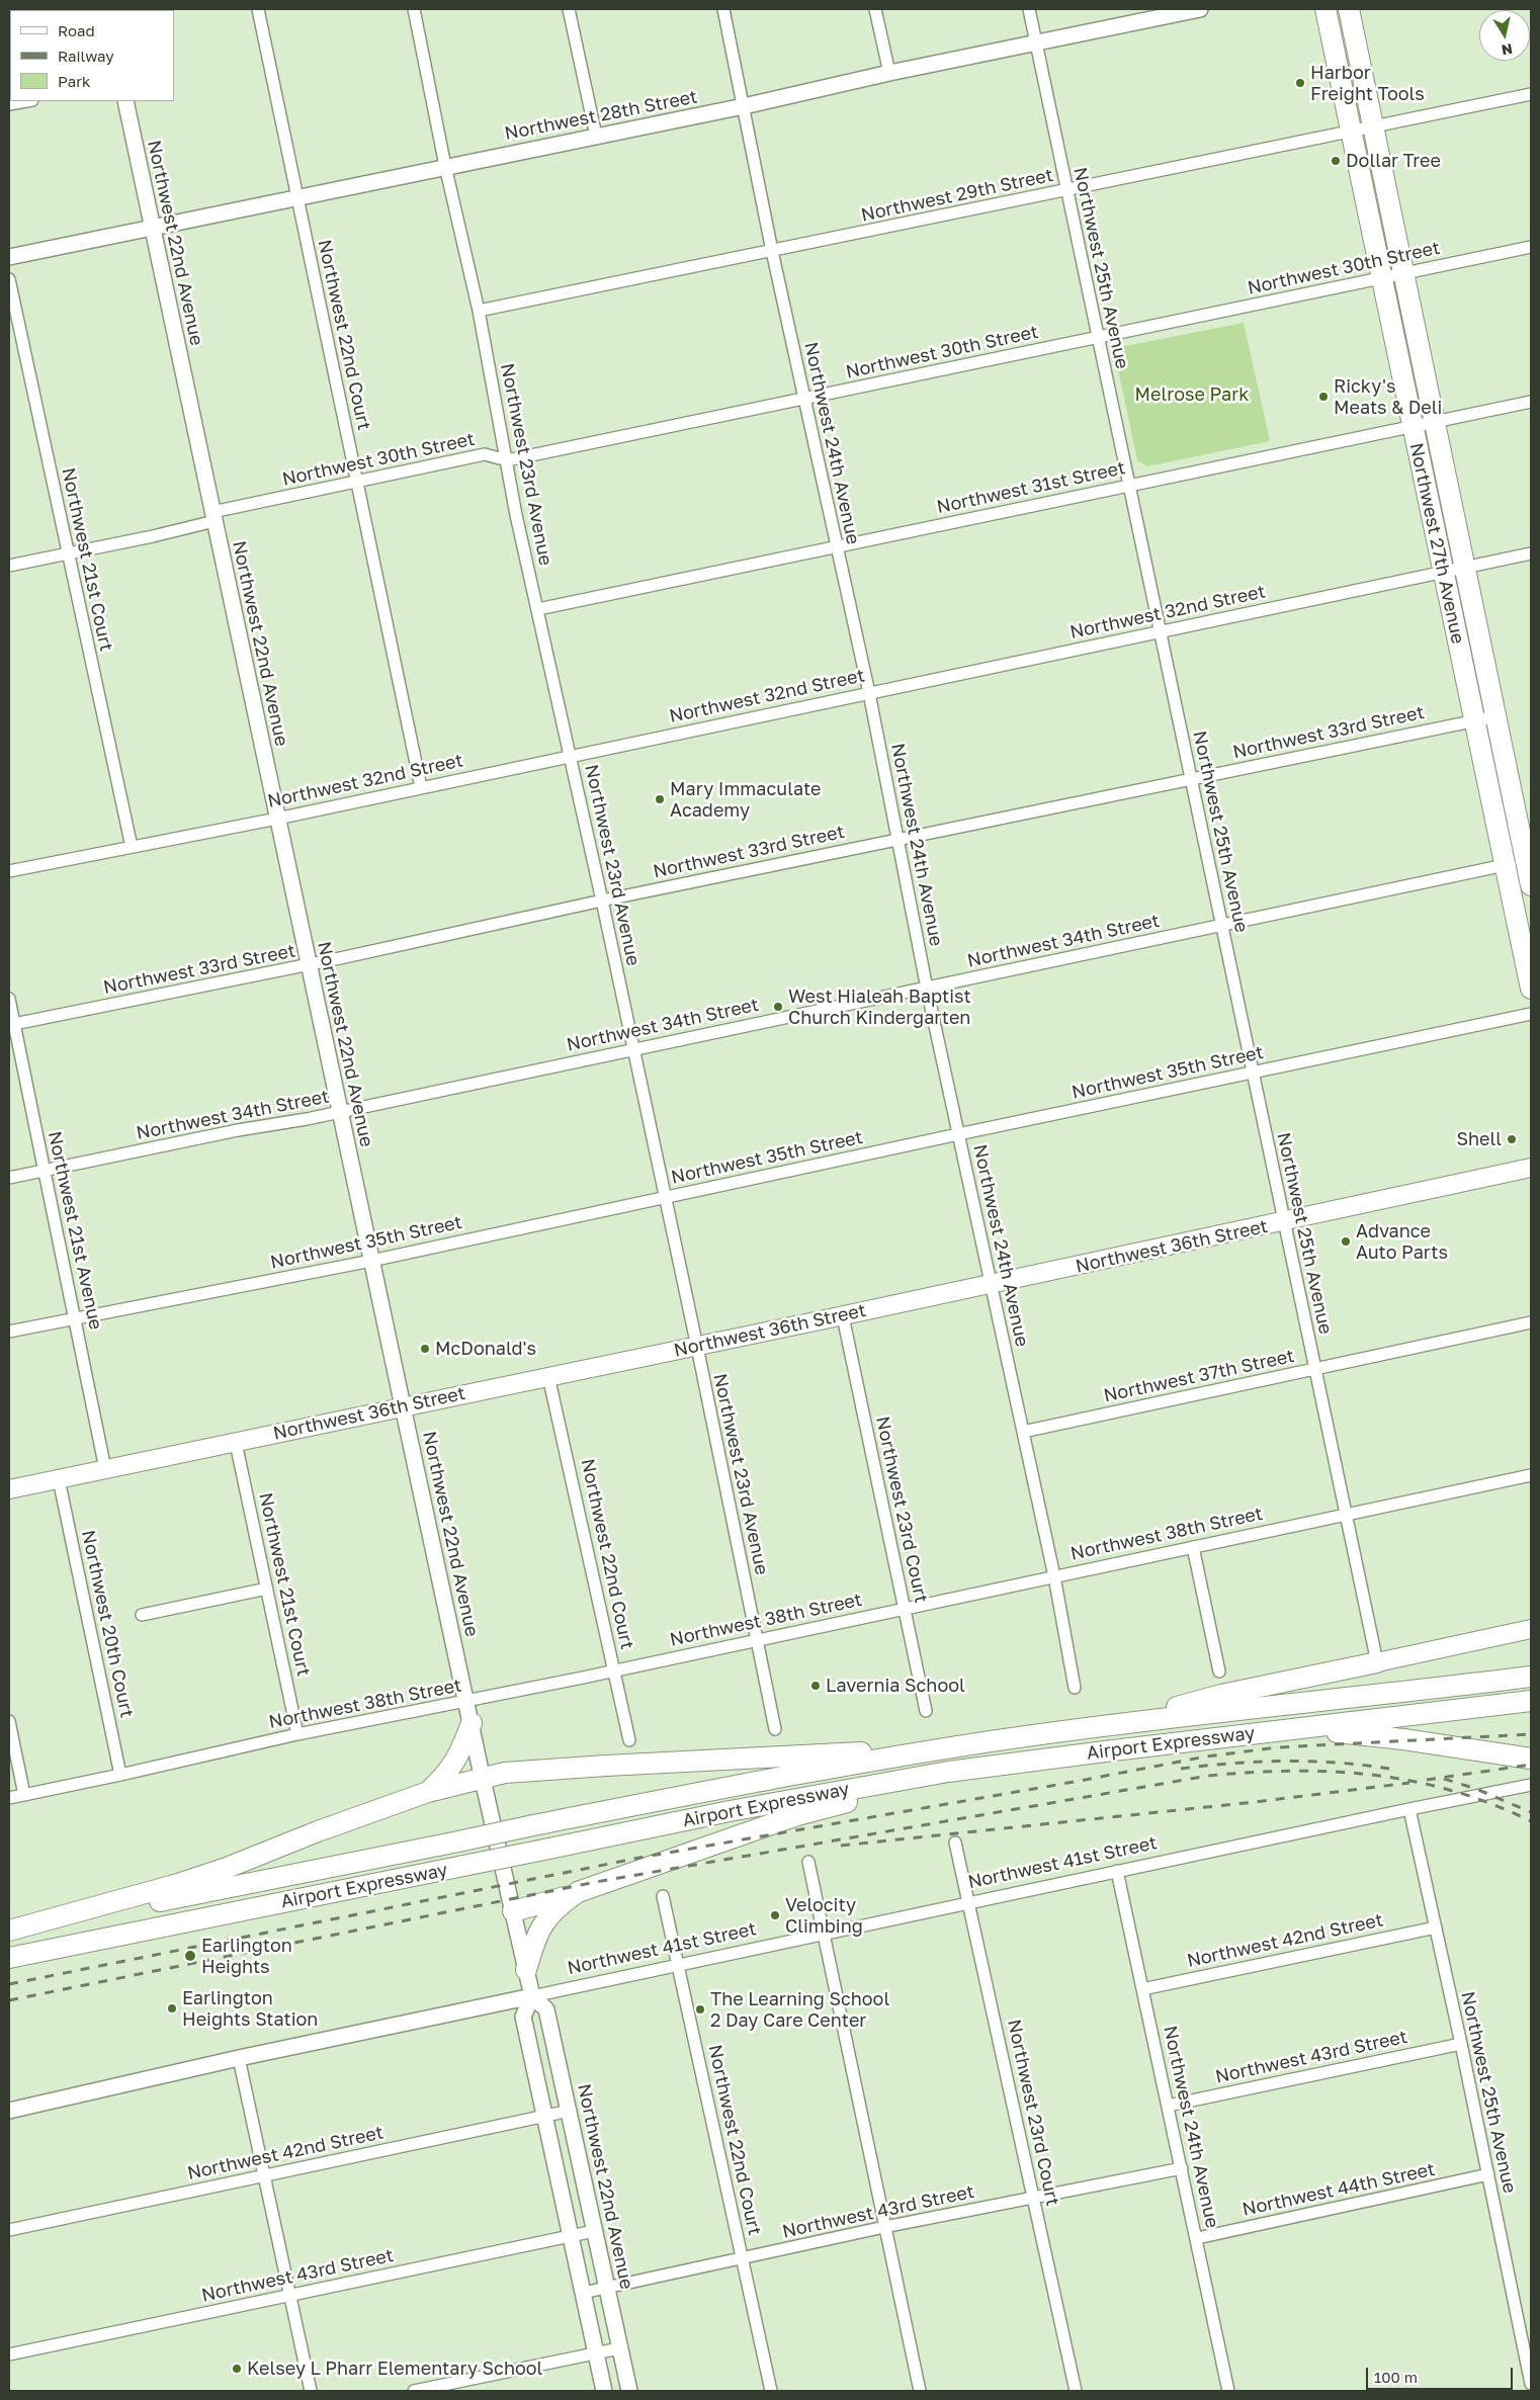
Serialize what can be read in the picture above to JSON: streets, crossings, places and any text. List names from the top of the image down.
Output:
{
  "streets": {
    "highway": ["Northwest 27th Avenue", "Airport Expressway"],
    "main road": [
      "Northwest 28th Street",
      "Northwest 22nd Avenue",
      "Northwest 36th Street",
      "Northwest 41st Street"
    ],
    "street": [
      "Northwest 29th Street",
      "Northwest 25th Avenue",
      "Northwest 30th Street",
      "Northwest 22nd Court",
      "Northwest 24th Avenue",
      "Northwest 23rd Avenue",
      "Northwest 31st Street",
      "Northwest 21st Court",
      "Northwest 32nd Street",
      "Northwest 33rd Street",
      "Northwest 34th Street",
      "Northwest 35th Street",
      "Northwest 21st Avenue",
      "Northwest 37th Street",
      "Northwest 23rd Court",
      "Northwest 38th Street",
      "Northwest 20th Court",
      "Northwest 42nd Street",
      "Northwest 43rd Street",
      "Northwest 44th Street"
    ]
  },
  "crossings": [
    ["Northwest 28th Street", "Northwest 22nd Avenue"],
    ["Northwest 28th Street", "Northwest 25th Avenue"],
    ["Northwest 28th Street", "Northwest 22nd Court"],
    ["Northwest 28th Street", "Northwest 24th Avenue"],
    ["Northwest 28th Street", "Northwest 23rd Avenue"],
    ["Northwest 29th Street", "Northwest 25th Avenue"],
    ["Northwest 29th Street", "Northwest 24th Avenue"],
    ["Northwest 29th Street", "Northwest 23rd Avenue"],
    ["Northwest 29th Street", "Northwest 27th Avenue"],
    ["Northwest 22nd Avenue", "Northwest 30th Street"],
    ["Northwest 22nd Avenue", "Northwest 32nd Street"],
    ["Northwest 22nd Avenue", "Northwest 33rd Street"],
    ["Northwest 22nd Avenue", "Northwest 34th Street"],
    ["Northwest 22nd Avenue", "Northwest 35th Street"],
    ["Northwest 22nd Avenue", "Northwest 36th Street"],
    ["Northwest 22nd Avenue", "Northwest 38th Street"],
    ["Northwest 22nd Avenue", "Northwest 41st Street"],
    ["Northwest 22nd Avenue", "Northwest 42nd Street"],
    ["Northwest 22nd Avenue", "Northwest 43rd Street"],
    ["Northwest 25th Avenue", "Northwest 30th Street"],
    ["Northwest 25th Avenue", "Northwest 31st Street"],
    ["Northwest 25th Avenue", "Northwest 32nd Street"],
    ["Northwest 25th Avenue", "Northwest 33rd Street"],
    ["Northwest 25th Avenue", "Northwest 34th Street"],
    ["Northwest 25th Avenue", "Northwest 35th Street"],
    ["Northwest 25th Avenue", "Northwest 36th Street"],
    ["Northwest 25th Avenue", "Northwest 37th Street"],
    ["Northwest 25th Avenue", "Northwest 38th Street"],
    ["Northwest 25th Avenue", "Northwest 41st Street"],
    ["Northwest 25th Avenue", "Northwest 42nd Street"],
    ["Northwest 25th Avenue", "Northwest 43rd Street"],
    ["Northwest 25th Avenue", "Northwest 44th Street"],
    ["Northwest 30th Street", "Northwest 22nd Court"],
    ["Northwest 30th Street", "Northwest 24th Avenue"],
    ["Northwest 30th Street", "Northwest 23rd Avenue"],
    ["Northwest 30th Street", "Northwest 27th Avenue"],
    ["Northwest 30th Street", "Northwest 21st Court"],
    ["Northwest 22nd Court", "Northwest 32nd Street"],
    ["Northwest 22nd Court", "Northwest 36th Street"],
    ["Northwest 22nd Court", "Northwest 38th Street"],
    ["Northwest 22nd Court", "Northwest 41st Street"],
    ["Northwest 22nd Court", "Northwest 43rd Street"],
    ["Northwest 24th Avenue", "Northwest 31st Street"],
    ["Northwest 24th Avenue", "Northwest 32nd Street"],
    ["Northwest 24th Avenue", "Northwest 33rd Street"],
    ["Northwest 24th Avenue", "Northwest 34th Street"],
    ["Northwest 24th Avenue", "Northwest 35th Street"],
    ["Northwest 24th Avenue", "Northwest 36th Street"],
    ["Northwest 24th Avenue", "Northwest 37th Street"],
    ["Northwest 24th Avenue", "Northwest 38th Street"],
    ["Northwest 24th Avenue", "Northwest 41st Street"],
    ["Northwest 24th Avenue", "Northwest 42nd Street"],
    ["Northwest 24th Avenue", "Northwest 43rd Street"],
    ["Northwest 24th Avenue", "Northwest 44th Street"],
    ["Northwest 23rd Avenue", "Northwest 31st Street"],
    ["Northwest 23rd Avenue", "Northwest 32nd Street"],
    ["Northwest 23rd Avenue", "Northwest 33rd Street"],
    ["Northwest 23rd Avenue", "Northwest 34th Street"],
    ["Northwest 23rd Avenue", "Northwest 35th Street"],
    ["Northwest 23rd Avenue", "Northwest 36th Street"],
    ["Northwest 23rd Avenue", "Northwest 38th Street"],
    ["Northwest 31st Street", "Northwest 27th Avenue"],
    ["Northwest 27th Avenue", "Northwest 32nd Street"],
    ["Northwest 27th Avenue", "Northwest 33rd Street"],
    ["Northwest 27th Avenue", "Northwest 34th Street"],
    ["Northwest 21st Court", "Northwest 32nd Street"],
    ["Northwest 21st Court", "Northwest 36th Street"],
    ["Northwest 21st Court", "Northwest 38th Street"],
    ["Northwest 33rd Street", "Northwest 21st Avenue"],
    ["Northwest 34th Street", "Northwest 21st Avenue"],
    ["Northwest 35th Street", "Northwest 21st Avenue"],
    ["Northwest 21st Avenue", "Northwest 36th Street"],
    ["Northwest 36th Street", "Northwest 23rd Court"],
    ["Northwest 36th Street", "Northwest 20th Court"],
    ["Northwest 23rd Court", "Northwest 38th Street"],
    ["Northwest 23rd Court", "Northwest 41st Street"],
    ["Northwest 23rd Court", "Northwest 43rd Street"],
    ["Northwest 38th Street", "Northwest 20th Court"]
  ],
  "parks": ["Melrose Park"],
  "places": [
    "Harbor Freight Tools",
    "Dollar Tree",
    "Ricky's Meats & Deli",
    "Mary Immaculate Academy",
    "West Hialeah Baptist Church Kindergarten",
    "Shell",
    "Advance Auto Parts",
    "McDonald's",
    "Lavernia School",
    "Velocity Climbing",
    "Earlington Heights",
    "Earlington Heights Station",
    "The Learning School 2 Day Care Center",
    "Kelsey L Pharr Elementary School"
  ],
  "legend": ["Road", "Railway", "Park"],
  "scale_bar": "100 m",
  "north": "bottom"
}
